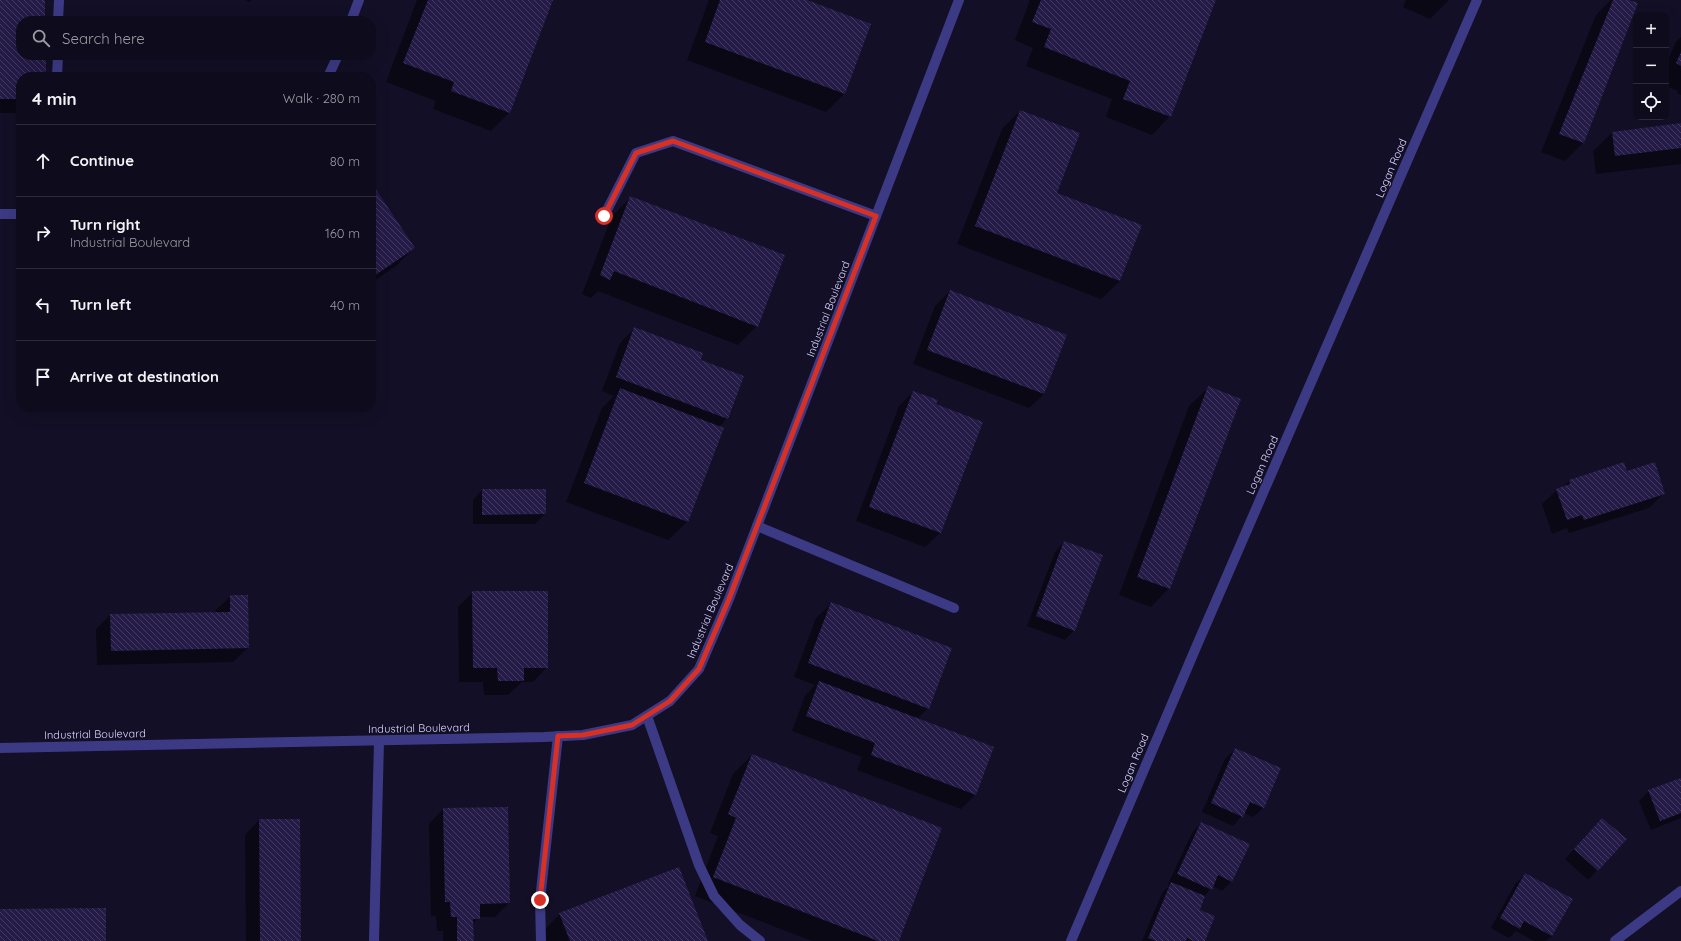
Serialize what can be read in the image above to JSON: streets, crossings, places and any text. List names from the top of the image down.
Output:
{
  "streets": {
    "street": ["Logan Road", "Industrial Boulevard"]
  },
  "page": {
    "map_buttons": ["+", "−"],
    "search": "Search here",
    "heading": ["4 min", "Walk · 280 m"],
    "list": [
      ["Continue", "80 m"],
      ["Turn right", "Industrial Boulevard", "160 m"],
      ["Turn left", "40 m"],
      "Arrive at destination"
    ]
  }
}
